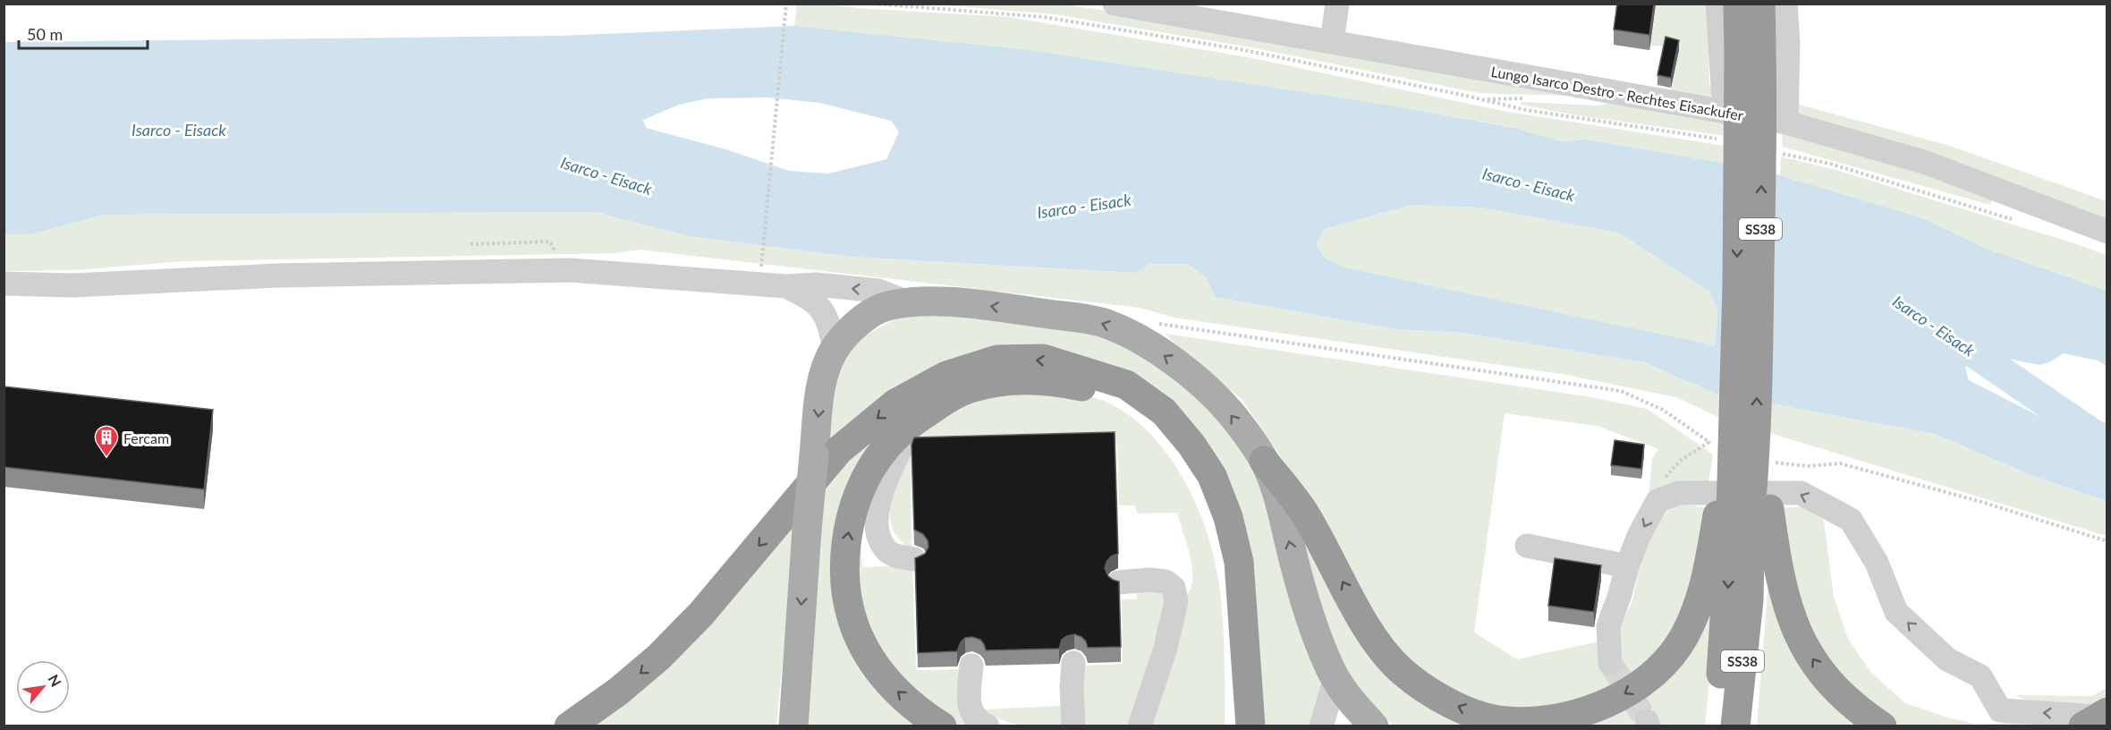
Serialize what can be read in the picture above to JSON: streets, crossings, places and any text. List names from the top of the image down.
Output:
{
  "streets": {
    "highway": ["SS38"],
    "street": ["Lungo Isarco Destro - Rechtes Eisackufer"]
  },
  "water": ["Isarco - Eisack"],
  "places": {
    "building": ["Fercam"]
  },
  "scale_bar": "50 m",
  "north": "top right"
}
